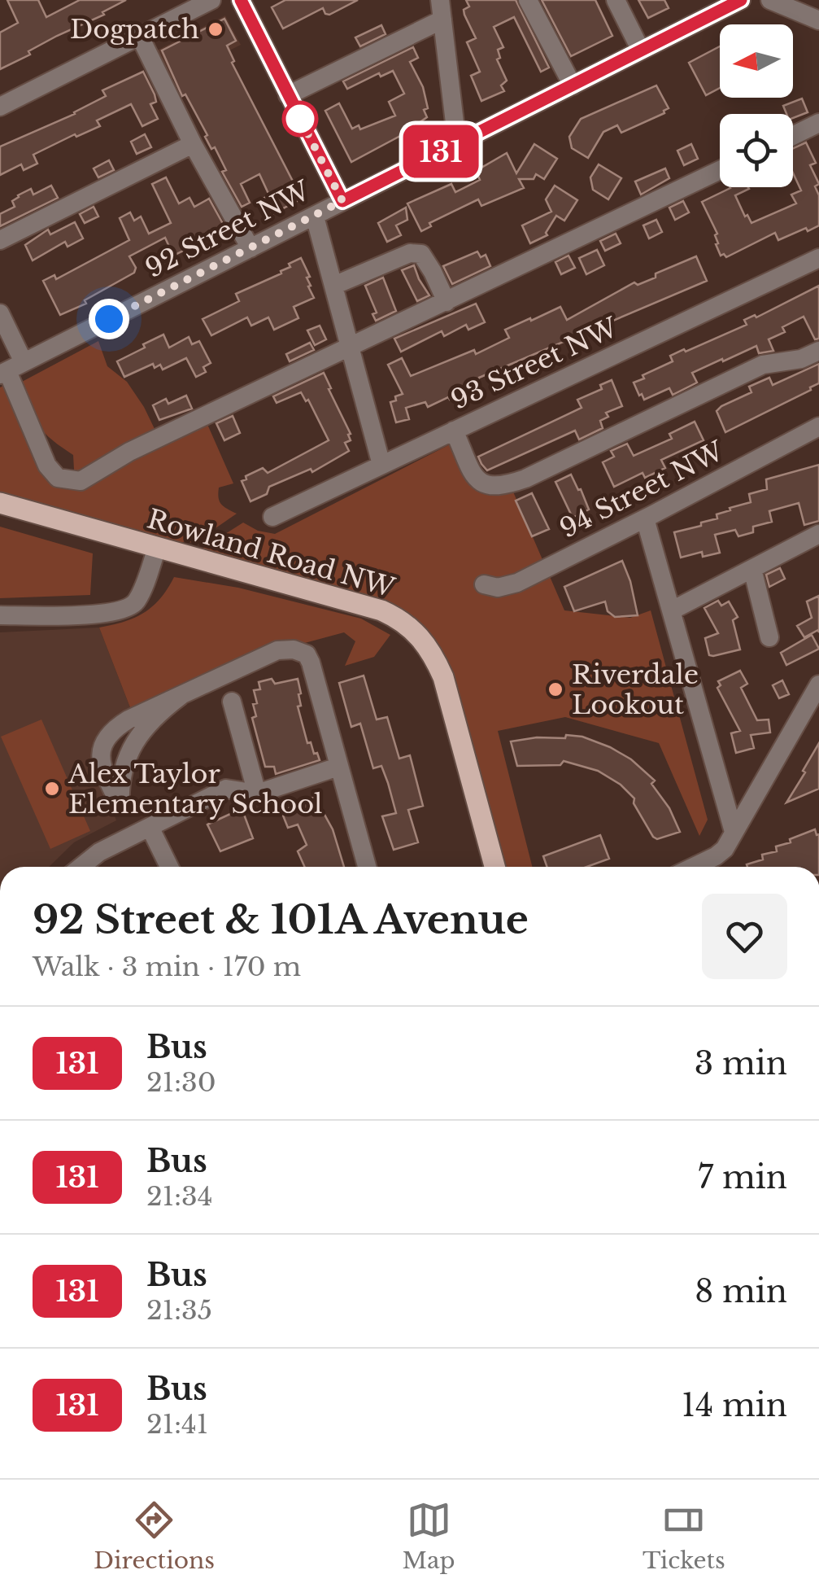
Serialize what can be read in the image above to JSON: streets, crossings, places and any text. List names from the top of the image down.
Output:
{
  "streets": {
    "main road": ["Rowland Road NW"],
    "street": ["92 Street NW", "93 Street NW", "94 Street NW"]
  },
  "places": ["Dogpatch", "Riverdale Lookout", "Alex Taylor Elementary School"],
  "lines": ["bus line 131"],
  "north": "left",
  "page": {
    "on_map": "131",
    "heading": ["92 Street & 101A Avenue", "Walk · 3 min · 170 m"],
    "list": [
      {
        "mark": "131",
        "name": "Bus",
        "note": "21:30",
        "value": "3 min"
      },
      {
        "mark": "131",
        "name": "Bus",
        "note": "21:34",
        "value": "7 min"
      },
      {
        "mark": "131",
        "name": "Bus",
        "note": "21:35",
        "value": "8 min"
      },
      {
        "mark": "131",
        "name": "Bus",
        "note": "21:41",
        "value": "14 min"
      }
    ],
    "tabs": ["Directions", "Map", "Tickets"]
  }
}
